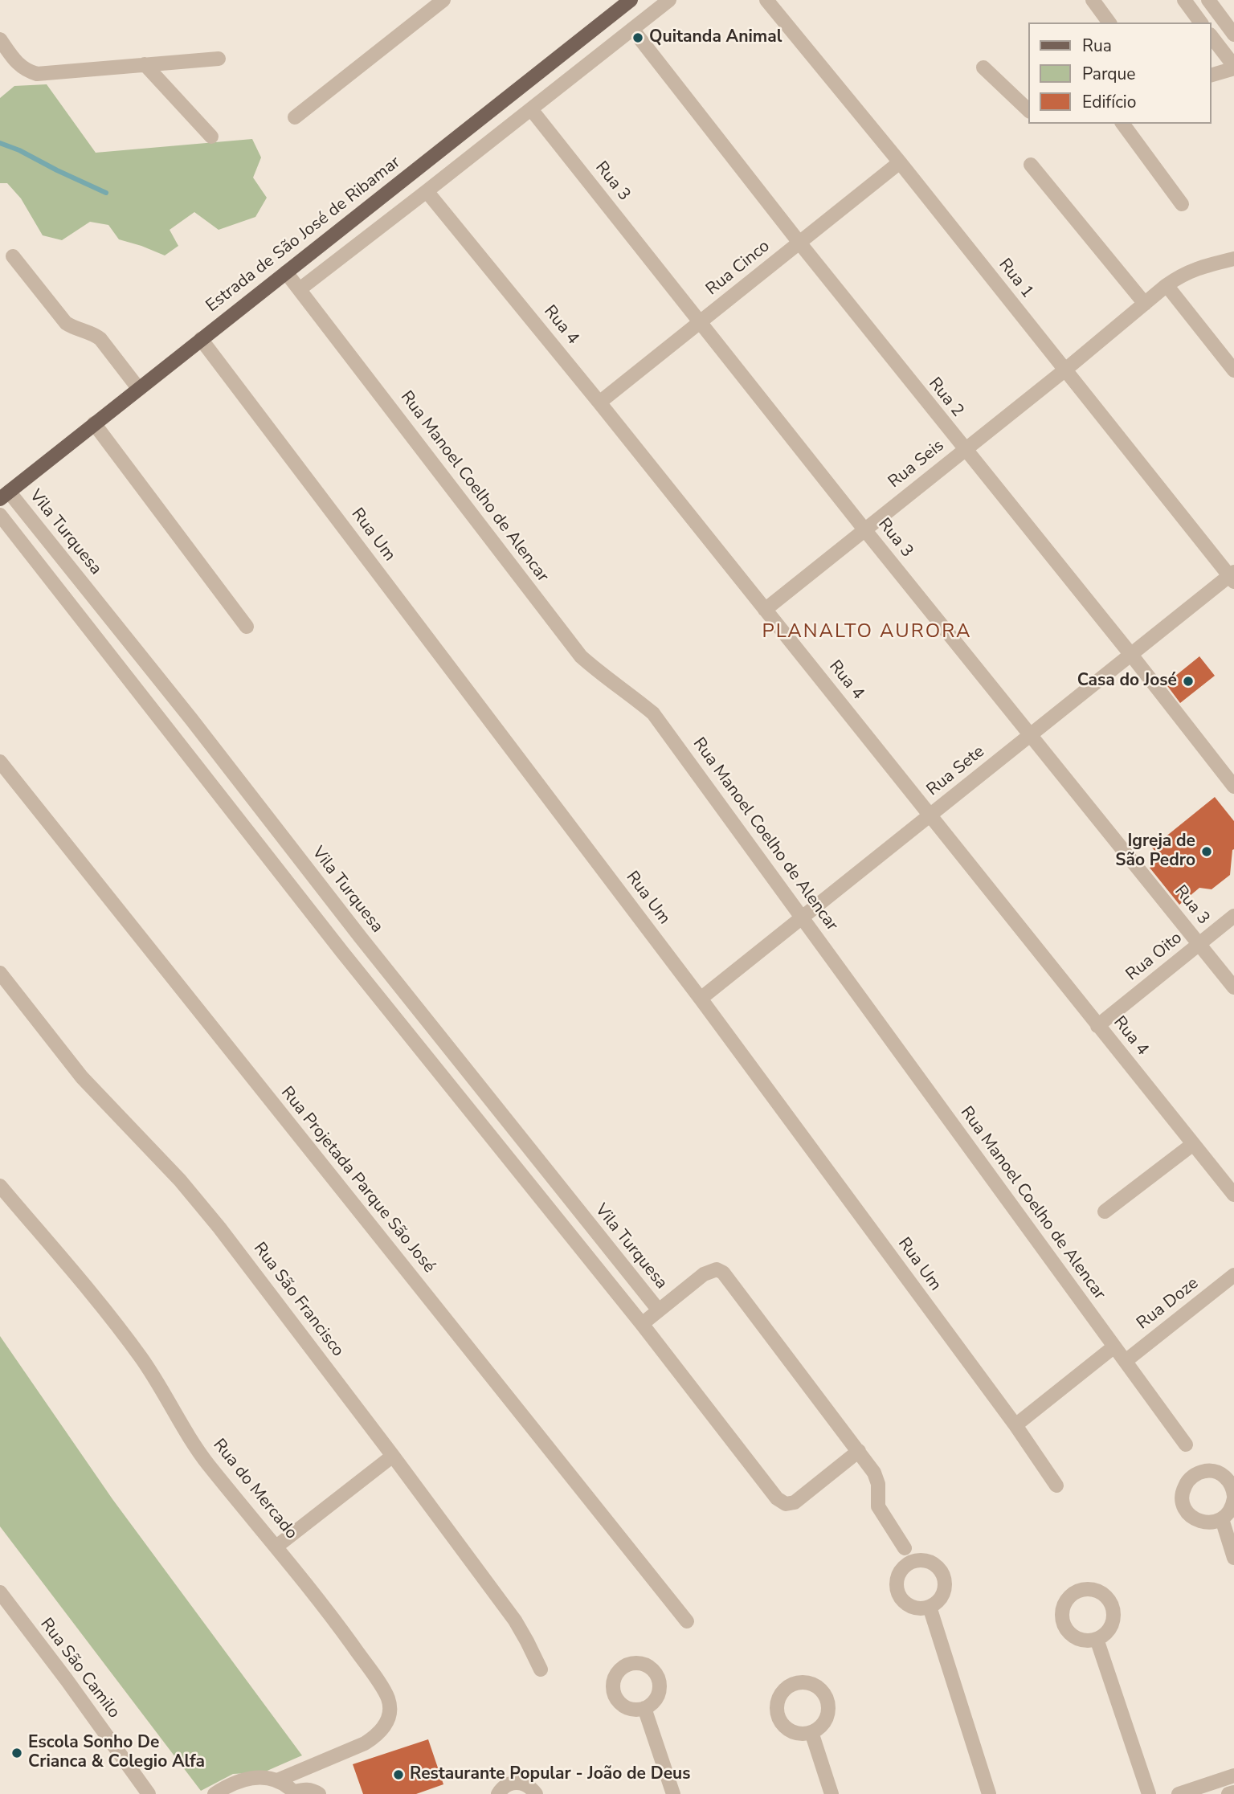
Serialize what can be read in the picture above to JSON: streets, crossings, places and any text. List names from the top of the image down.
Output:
{
  "streets": {
    "main road": ["Estrada de São José de Ribamar"],
    "street": [
      "Rua 3",
      "Rua Cinco",
      "Rua 1",
      "Rua 4",
      "Rua 2",
      "Rua Seis",
      "Rua Manoel Coelho de Alencar",
      "Vila Turquesa",
      "Rua Um",
      "Rua Sete",
      "Rua Oito",
      "Rua Projetada Parque São José",
      "Rua São Francisco",
      "Rua Doze",
      "Rua do Mercado",
      "Rua São Camilo"
    ]
  },
  "crossings": [
    ["Rua 3", "Rua Cinco"],
    ["Rua 3", "Rua Seis"],
    ["Rua 3", "Rua Sete"],
    ["Rua 3", "Rua Oito"],
    ["Estrada de São José de Ribamar", "Rua Manoel Coelho de Alencar"],
    ["Estrada de São José de Ribamar", "Vila Turquesa"],
    ["Estrada de São José de Ribamar", "Rua Um"],
    ["Rua Cinco", "Rua 1"],
    ["Rua Cinco", "Rua 4"],
    ["Rua Cinco", "Rua 2"],
    ["Rua 1", "Rua Seis"],
    ["Rua 1", "Rua Sete"],
    ["Rua 4", "Rua Seis"],
    ["Rua 4", "Rua Sete"],
    ["Rua 4", "Rua Oito"],
    ["Rua 2", "Rua Seis"],
    ["Rua 2", "Rua Sete"],
    ["Rua Manoel Coelho de Alencar", "Rua Sete"],
    ["Rua Manoel Coelho de Alencar", "Rua Doze"],
    ["Rua Um", "Rua Sete"]
  ],
  "districts": ["PLANALTO AURORA"],
  "places": [
    "Quitanda Animal",
    "Casa do José",
    "Igreja de São Pedro",
    "Escola Sonho De Crianca & Colegio Alfa",
    "Restaurante Popular - João de Deus"
  ],
  "legend": ["Rua", "Parque", "Edifício"]
}
